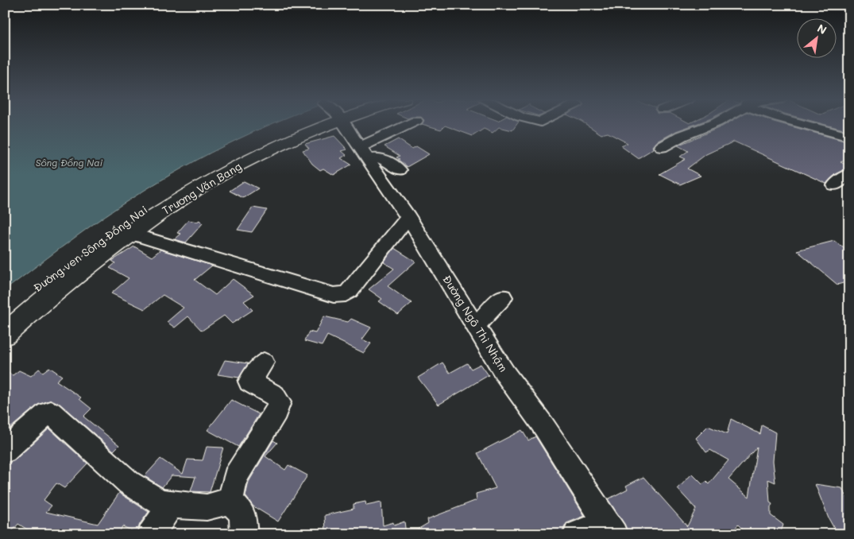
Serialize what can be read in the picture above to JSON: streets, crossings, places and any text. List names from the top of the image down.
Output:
{
  "streets": {
    "main road": ["Trương Văn Bang", "Đường ven Sông Đồng Nai"],
    "street": ["Đường Ngô Thì Nhậm"]
  },
  "water": ["Sông Đồng Nai"],
  "north": "top right"
}
